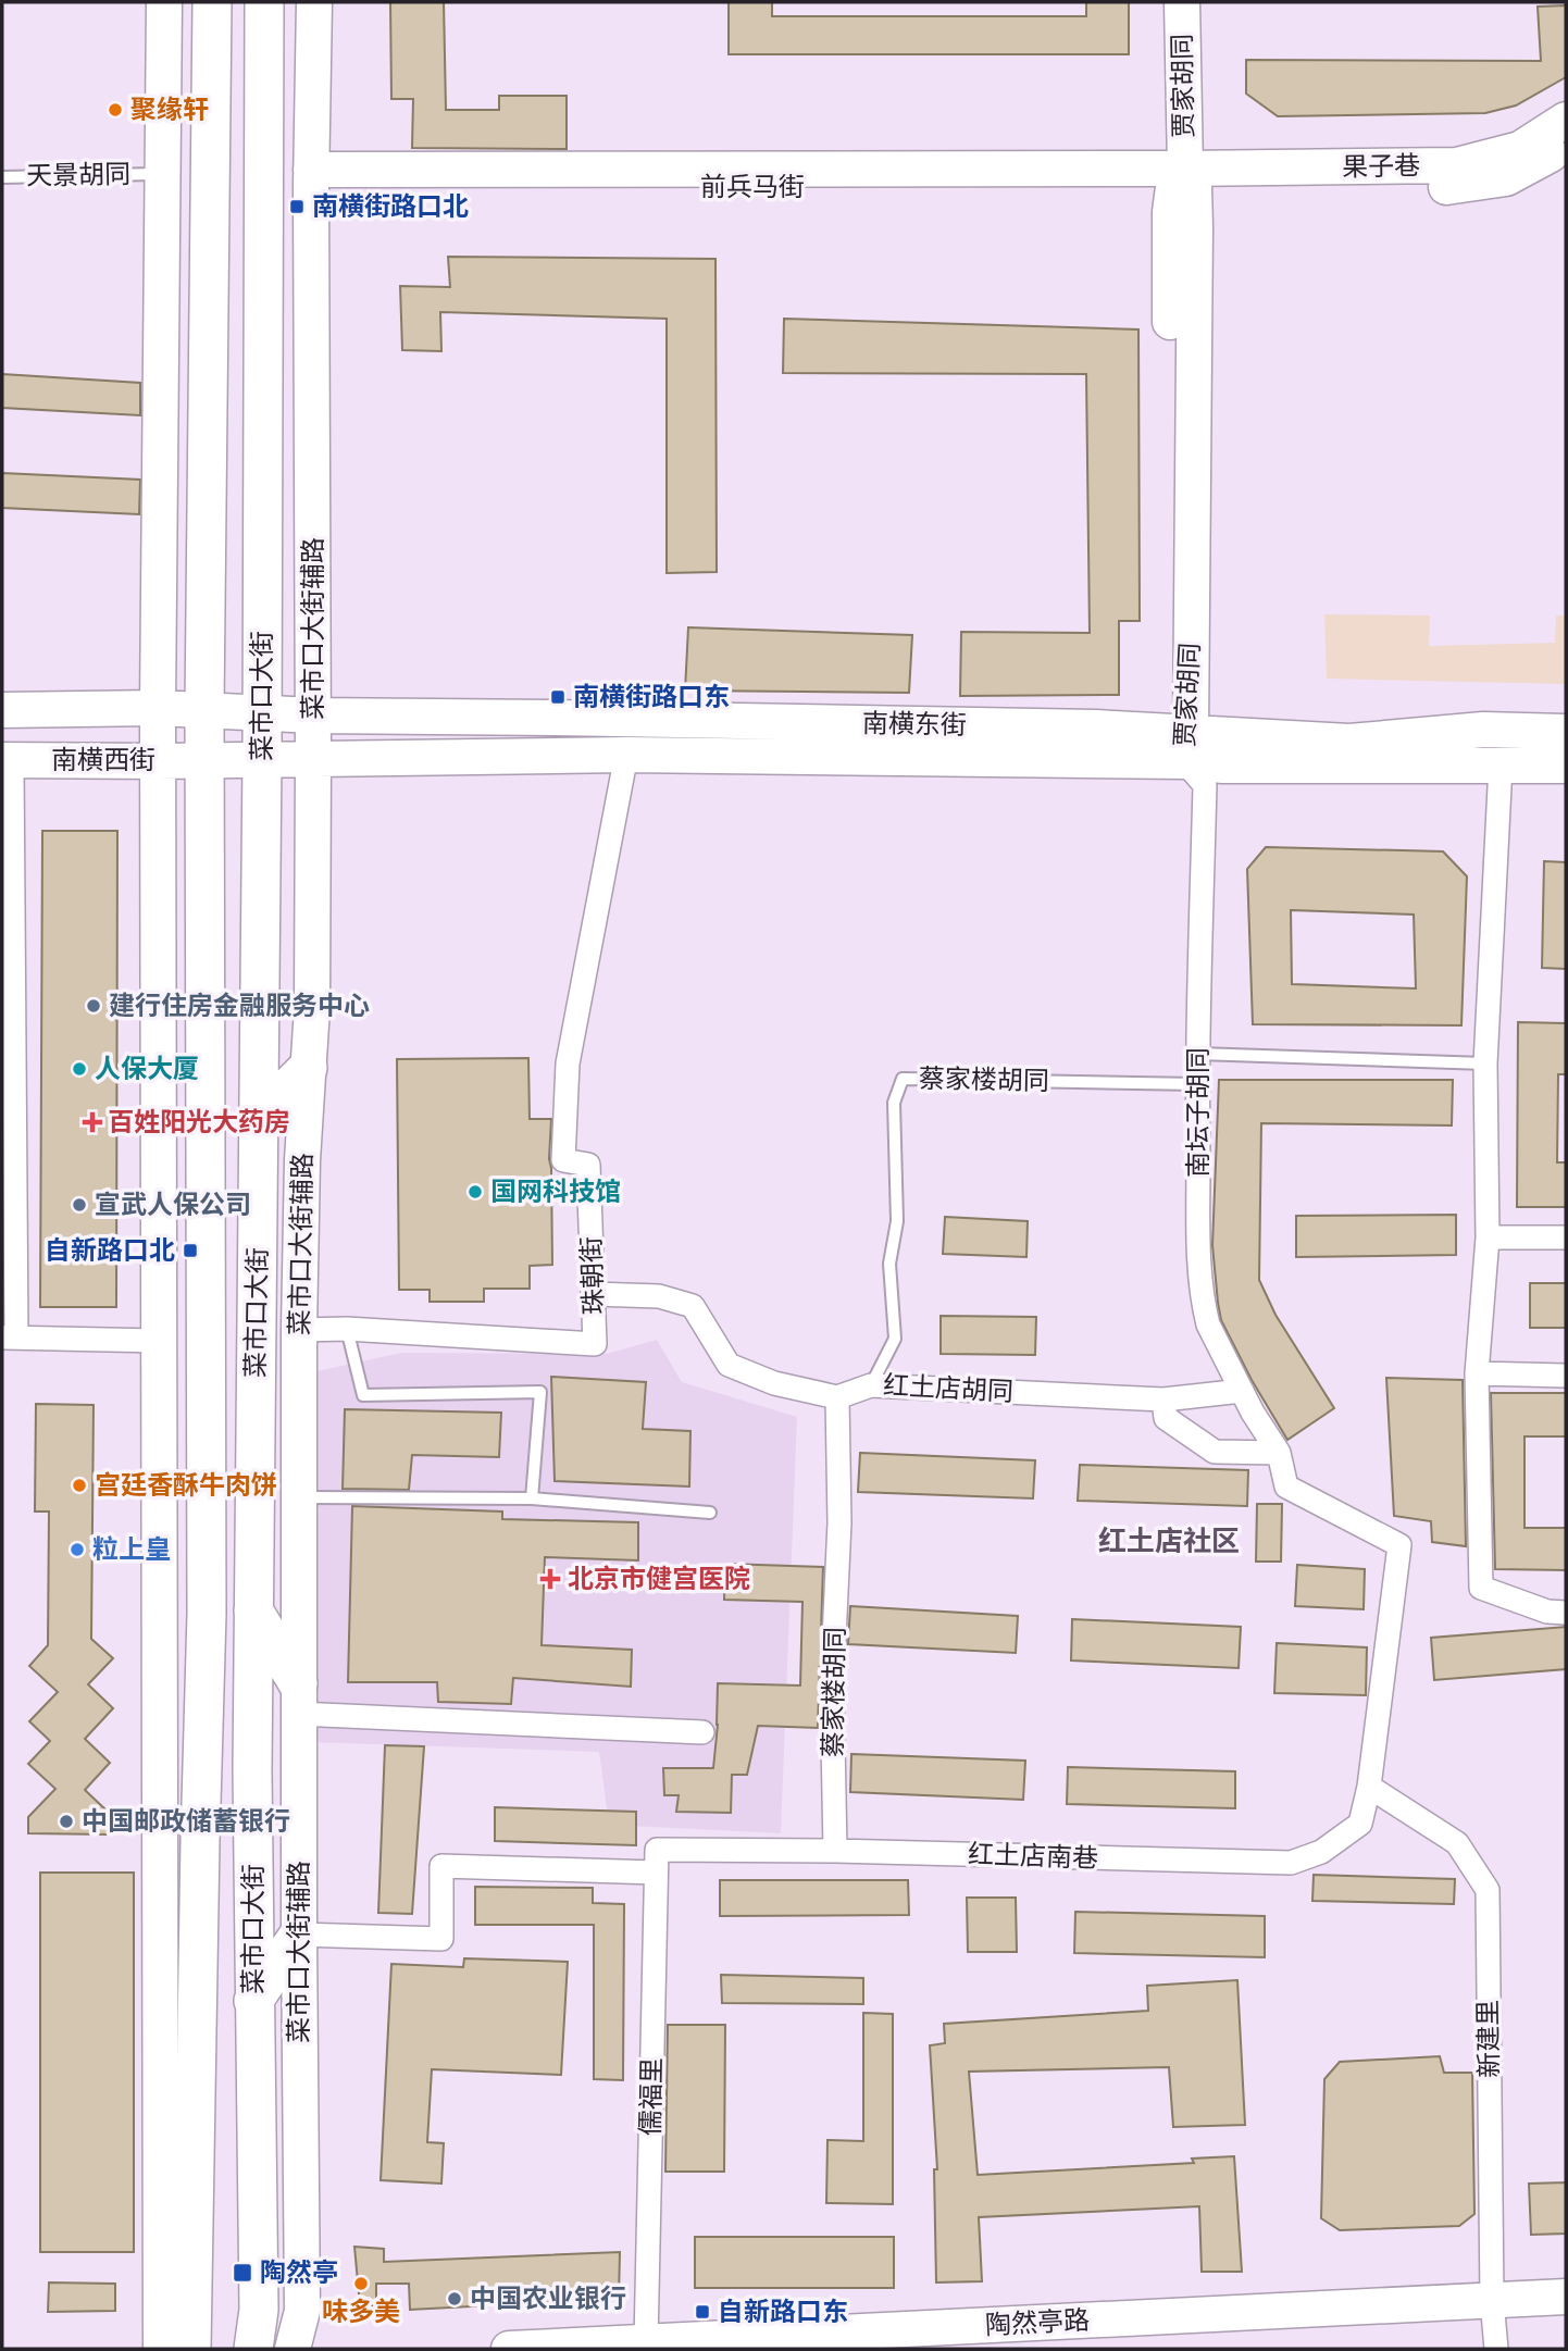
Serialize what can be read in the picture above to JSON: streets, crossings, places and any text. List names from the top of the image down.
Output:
{
  "streets": {
    "main road": ["菜市口大街"],
    "street": [
      "贾家胡同",
      "果子巷",
      "前兵马街",
      "菜市口大街辅路",
      "南横东街",
      "南横西街",
      "蔡家楼胡同",
      "南坛子胡同",
      "珠朝街",
      "红土店胡同",
      "红土店南巷",
      "新建里",
      "儒福里",
      "陶然亭路"
    ],
    "lane": ["天景胡同"]
  },
  "crossings": [
    ["贾家胡同", "果子巷"],
    ["贾家胡同", "前兵马街"],
    ["贾家胡同", "南横东街"],
    ["贾家胡同", "南坛子胡同"],
    ["果子巷", "前兵马街"],
    ["前兵马街", "菜市口大街辅路"],
    ["菜市口大街辅路", "南横东街"],
    ["菜市口大街辅路", "珠朝街"],
    ["菜市口大街辅路", "红土店南巷"],
    ["菜市口大街", "南横东街"],
    ["菜市口大街", "南横西街"],
    ["南横东街", "南横西街"],
    ["南横东街", "南坛子胡同"],
    ["南横东街", "珠朝街"],
    ["蔡家楼胡同", "南坛子胡同"],
    ["蔡家楼胡同", "红土店胡同"],
    ["蔡家楼胡同", "红土店南巷"],
    ["南坛子胡同", "红土店胡同"],
    ["红土店南巷", "新建里"],
    ["红土店南巷", "儒福里"],
    ["新建里", "陶然亭路"],
    ["儒福里", "陶然亭路"]
  ],
  "districts": ["红土店社区"],
  "places": {
    "other": [
      "聚缘轩",
      "建行住房金融服务中心",
      "人保大厦",
      "国网科技馆",
      "宣武人保公司",
      "宫廷香酥牛肉饼",
      "粒上皇",
      "中国邮政储蓄银行",
      "味多美",
      "中国农业银行"
    ],
    "transit": [
      "南横街路口北",
      "南横街路口东",
      "自新路口北",
      "陶然亭",
      "自新路口东"
    ],
    "health": ["百姓阳光大药房", "北京市健宫医院"]
  }
}
